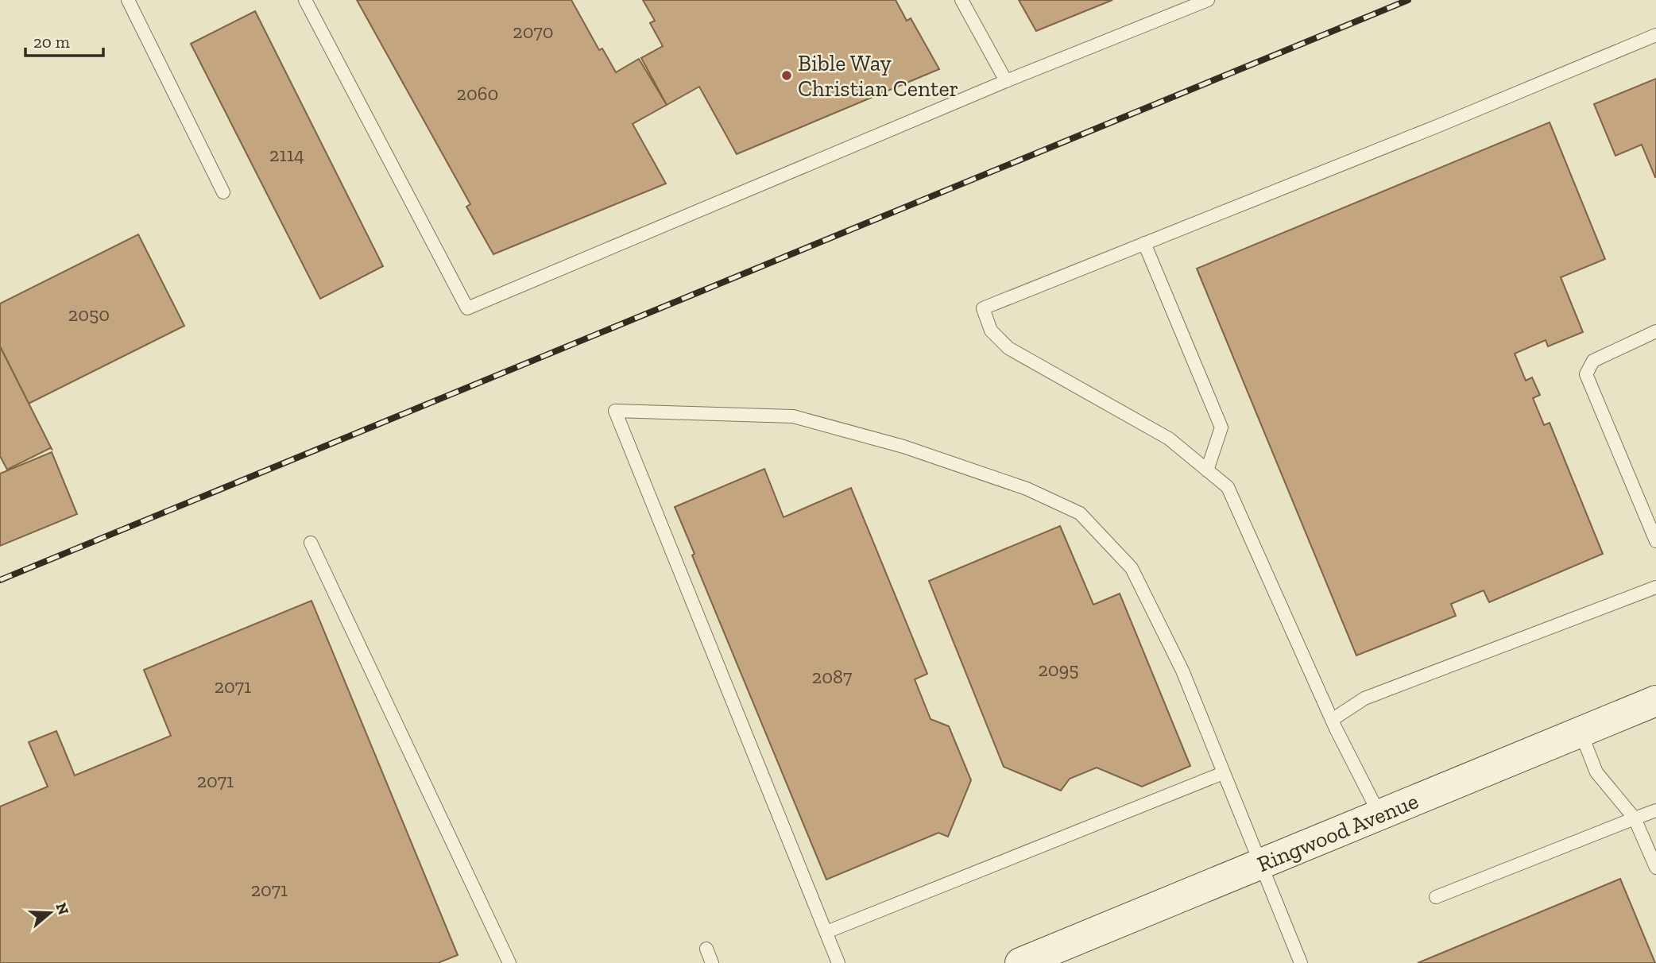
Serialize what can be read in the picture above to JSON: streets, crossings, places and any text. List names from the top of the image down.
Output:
{
  "streets": {
    "street": ["Ringwood Avenue"]
  },
  "places": ["Bible Way Christian Center"],
  "house_numbers": [
    "2070",
    "2060",
    "2114",
    "2050",
    "2095",
    "2087",
    "2071",
    "2071",
    "2071"
  ],
  "scale_bar": "20 m",
  "north": "right"
}
